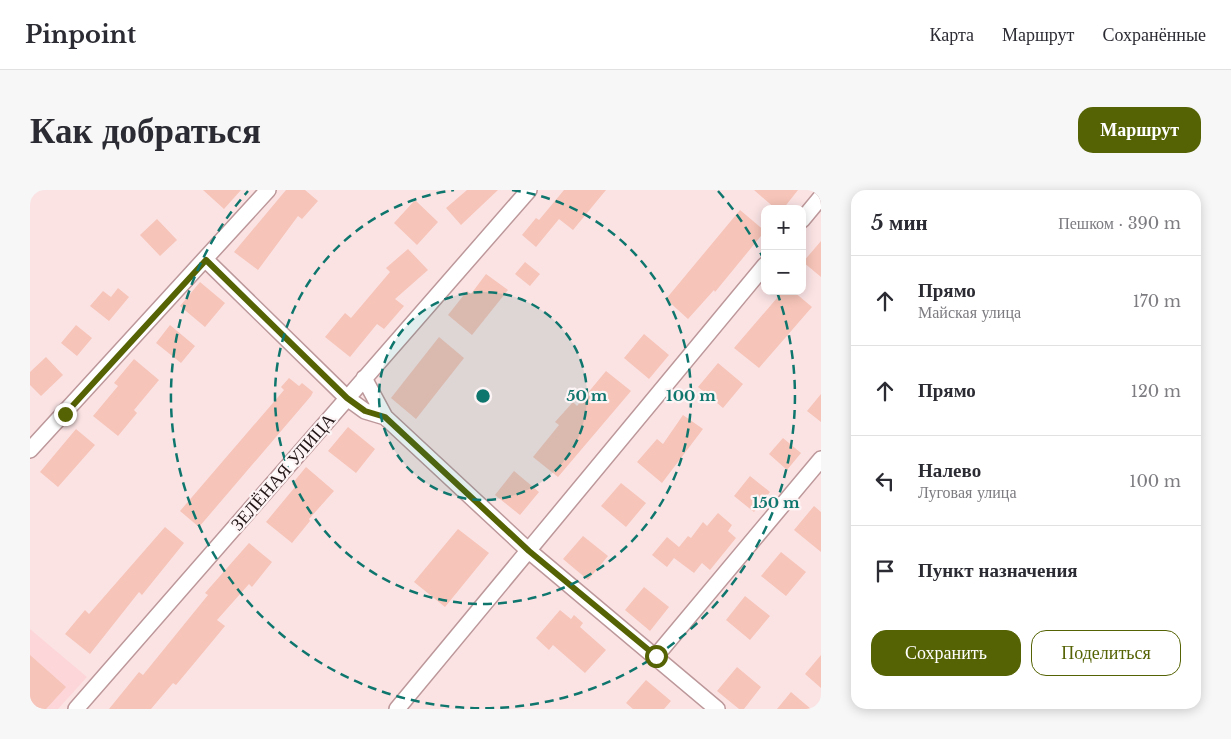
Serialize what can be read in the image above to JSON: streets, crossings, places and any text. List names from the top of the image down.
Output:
{
  "streets": {
    "street": ["ЗЕЛЁНАЯ УЛИЦА"]
  },
  "page": {
    "header": "Pinpoint",
    "nav": ["Карта", "Маршрут", "Сохранённые"],
    "buttons": [
      "Маршрут",
      ["Сохранить", "Поделиться"]
    ],
    "title": "Как добраться",
    "heading": ["5 мин", "Пешком · 390 m"],
    "map_buttons": ["+", "−"],
    "list": [
      ["Прямо", "Майская улица", "170 m"],
      ["Прямо", "120 m"],
      ["Налево", "Луговая улица", "100 m"],
      "Пункт назначения"
    ]
  },
  "rings": ["50 m", "100 m", "150 m"]
}
